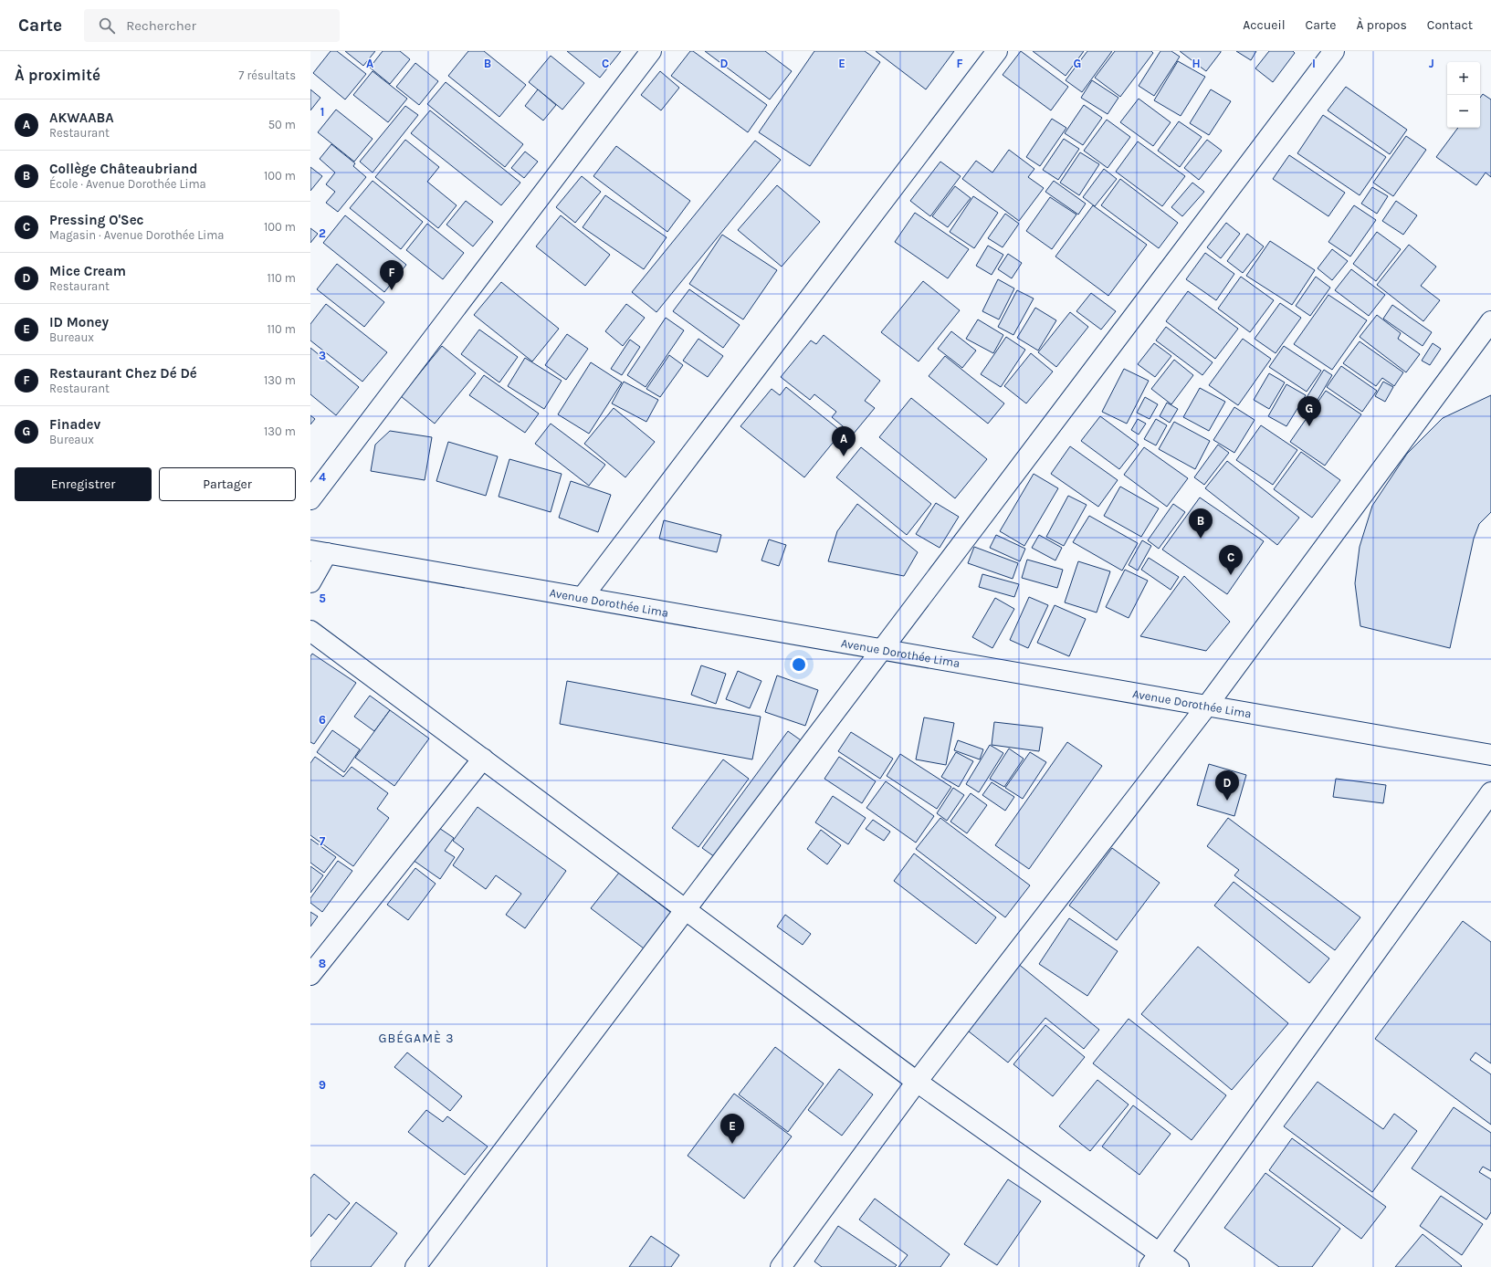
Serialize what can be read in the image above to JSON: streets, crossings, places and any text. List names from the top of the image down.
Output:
{
  "streets": {
    "street": ["Avenue Dorothée Lima"]
  },
  "districts": ["GBÉGAMÈ 3"],
  "page": {
    "header": "Carte",
    "search": "Rechercher",
    "nav": [
      "Accueil",
      "Carte",
      "À propos",
      "Contact"
    ],
    "heading": ["À proximité", "7 résultats"],
    "map_buttons": ["+", "−"],
    "list": [
      {
        "mark": "A",
        "name": "AKWAABA",
        "note": "Restaurant",
        "value": "50 m"
      },
      {
        "mark": "B",
        "name": "Collège Châteaubriand",
        "note": "École · Avenue Dorothée Lima",
        "value": "100 m"
      },
      {
        "mark": "C",
        "name": "Pressing O'Sec",
        "note": "Magasin · Avenue Dorothée Lima",
        "value": "100 m"
      },
      {
        "mark": "D",
        "name": "Mice Cream",
        "note": "Restaurant",
        "value": "110 m"
      },
      {
        "mark": "E",
        "name": "ID Money",
        "note": "Bureaux",
        "value": "110 m"
      },
      {
        "mark": "F",
        "name": "Restaurant Chez Dé Dé",
        "note": "Restaurant",
        "value": "130 m"
      },
      {
        "mark": "G",
        "name": "Finadev",
        "note": "Bureaux",
        "value": "130 m"
      }
    ],
    "pins": [
      "F",
      "G",
      "A",
      "B",
      "C",
      "D",
      "E"
    ],
    "buttons": ["Enregistrer", "Partager"]
  },
  "grid": {
    "columns": [
      "A",
      "B",
      "C",
      "D",
      "E",
      "F",
      "G",
      "H",
      "I",
      "J"
    ],
    "rows": [
      "1",
      "2",
      "3",
      "4",
      "5",
      "6",
      "7",
      "8",
      "9"
    ]
  }
}
